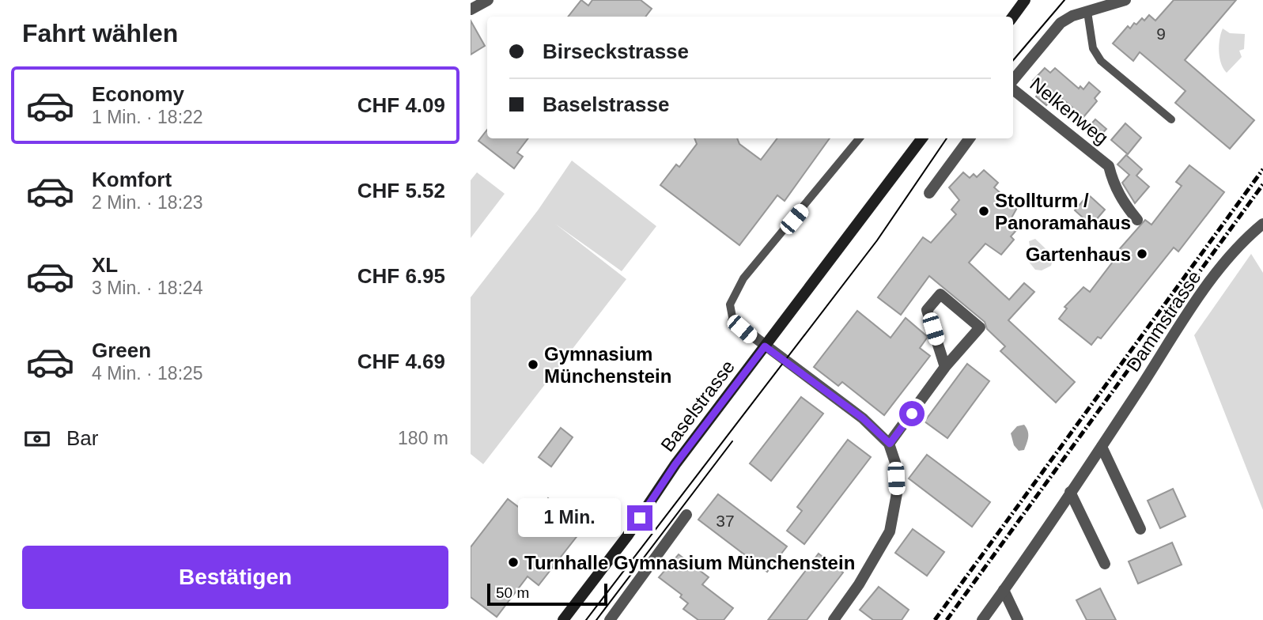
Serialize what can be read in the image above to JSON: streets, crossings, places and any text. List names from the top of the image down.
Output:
{
  "streets": {
    "main road": ["Baselstrasse"],
    "street": ["Nelkenweg", "Dammstrasse"]
  },
  "places": [
    "Stollturm / Panoramahaus",
    "Gartenhaus",
    "Gymnasium Münchenstein",
    "Turnhalle Gymnasium Münchenstein"
  ],
  "house_numbers": ["9", "37"],
  "scale_bar": "50 m",
  "page": {
    "heading": "Fahrt wählen",
    "banner": ["Birseckstrasse", "Baselstrasse"],
    "list": [
      {
        "name": "Economy",
        "note": "1 Min. · 18:22",
        "value": "CHF 4.09"
      },
      {
        "name": "Komfort",
        "note": "2 Min. · 18:23",
        "value": "CHF 5.52"
      },
      {
        "name": "XL",
        "note": "3 Min. · 18:24",
        "value": "CHF 6.95"
      },
      {
        "name": "Green",
        "note": "4 Min. · 18:25",
        "value": "CHF 4.69"
      }
    ],
    "pay": ["Bar", "180 m"],
    "bubble": "1 Min.",
    "buttons": "Bestätigen",
    "scale": "50 m"
  }
}
